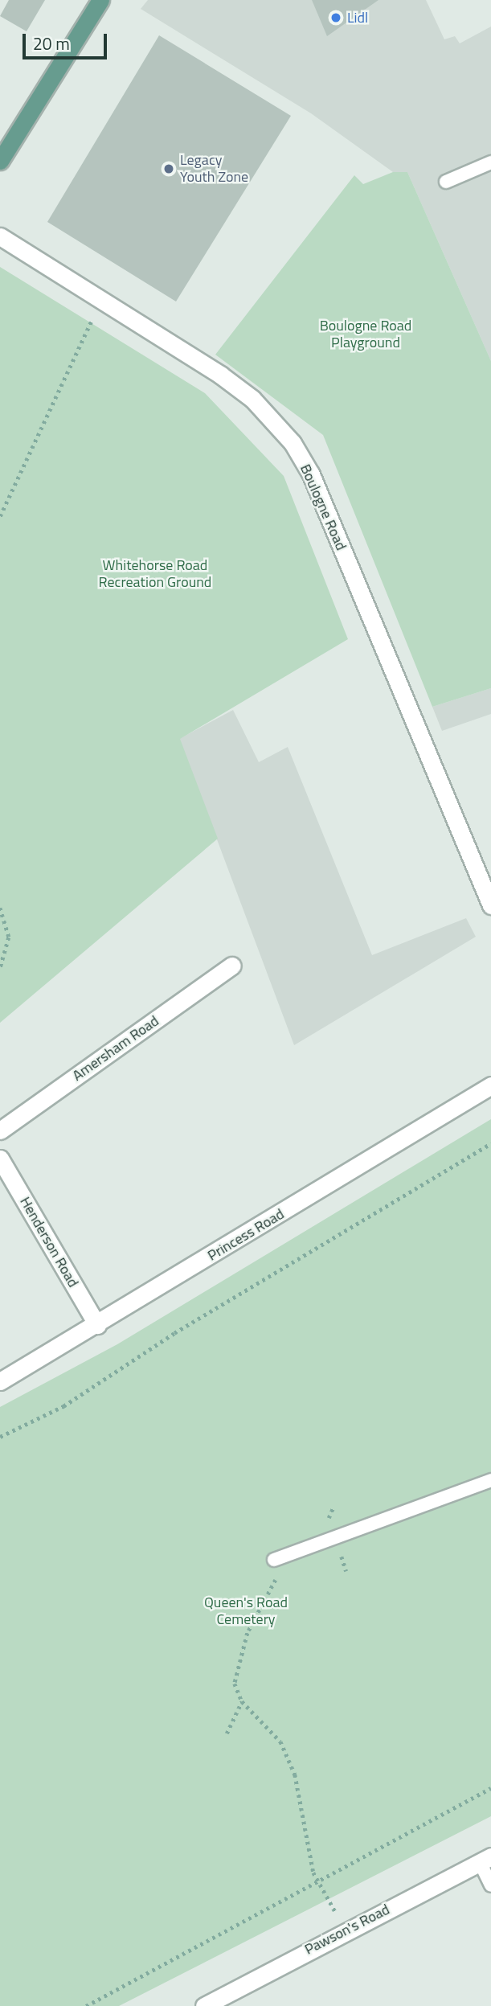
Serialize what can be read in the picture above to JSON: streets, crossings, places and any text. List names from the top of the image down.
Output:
{
  "streets": {
    "street": [
      "Boulogne Road",
      "Amersham Road",
      "Princess Road",
      "Henderson Road",
      "Pawson's Road"
    ]
  },
  "crossings": [
    ["Princess Road", "Henderson Road"]
  ],
  "parks": ["Boulogne Road Playground", "Whitehorse Road Recreation Ground", "Queen's Road Cemetery"],
  "places": ["Lidl", "Legacy Youth Zone"],
  "scale_bar": "20 m"
}
